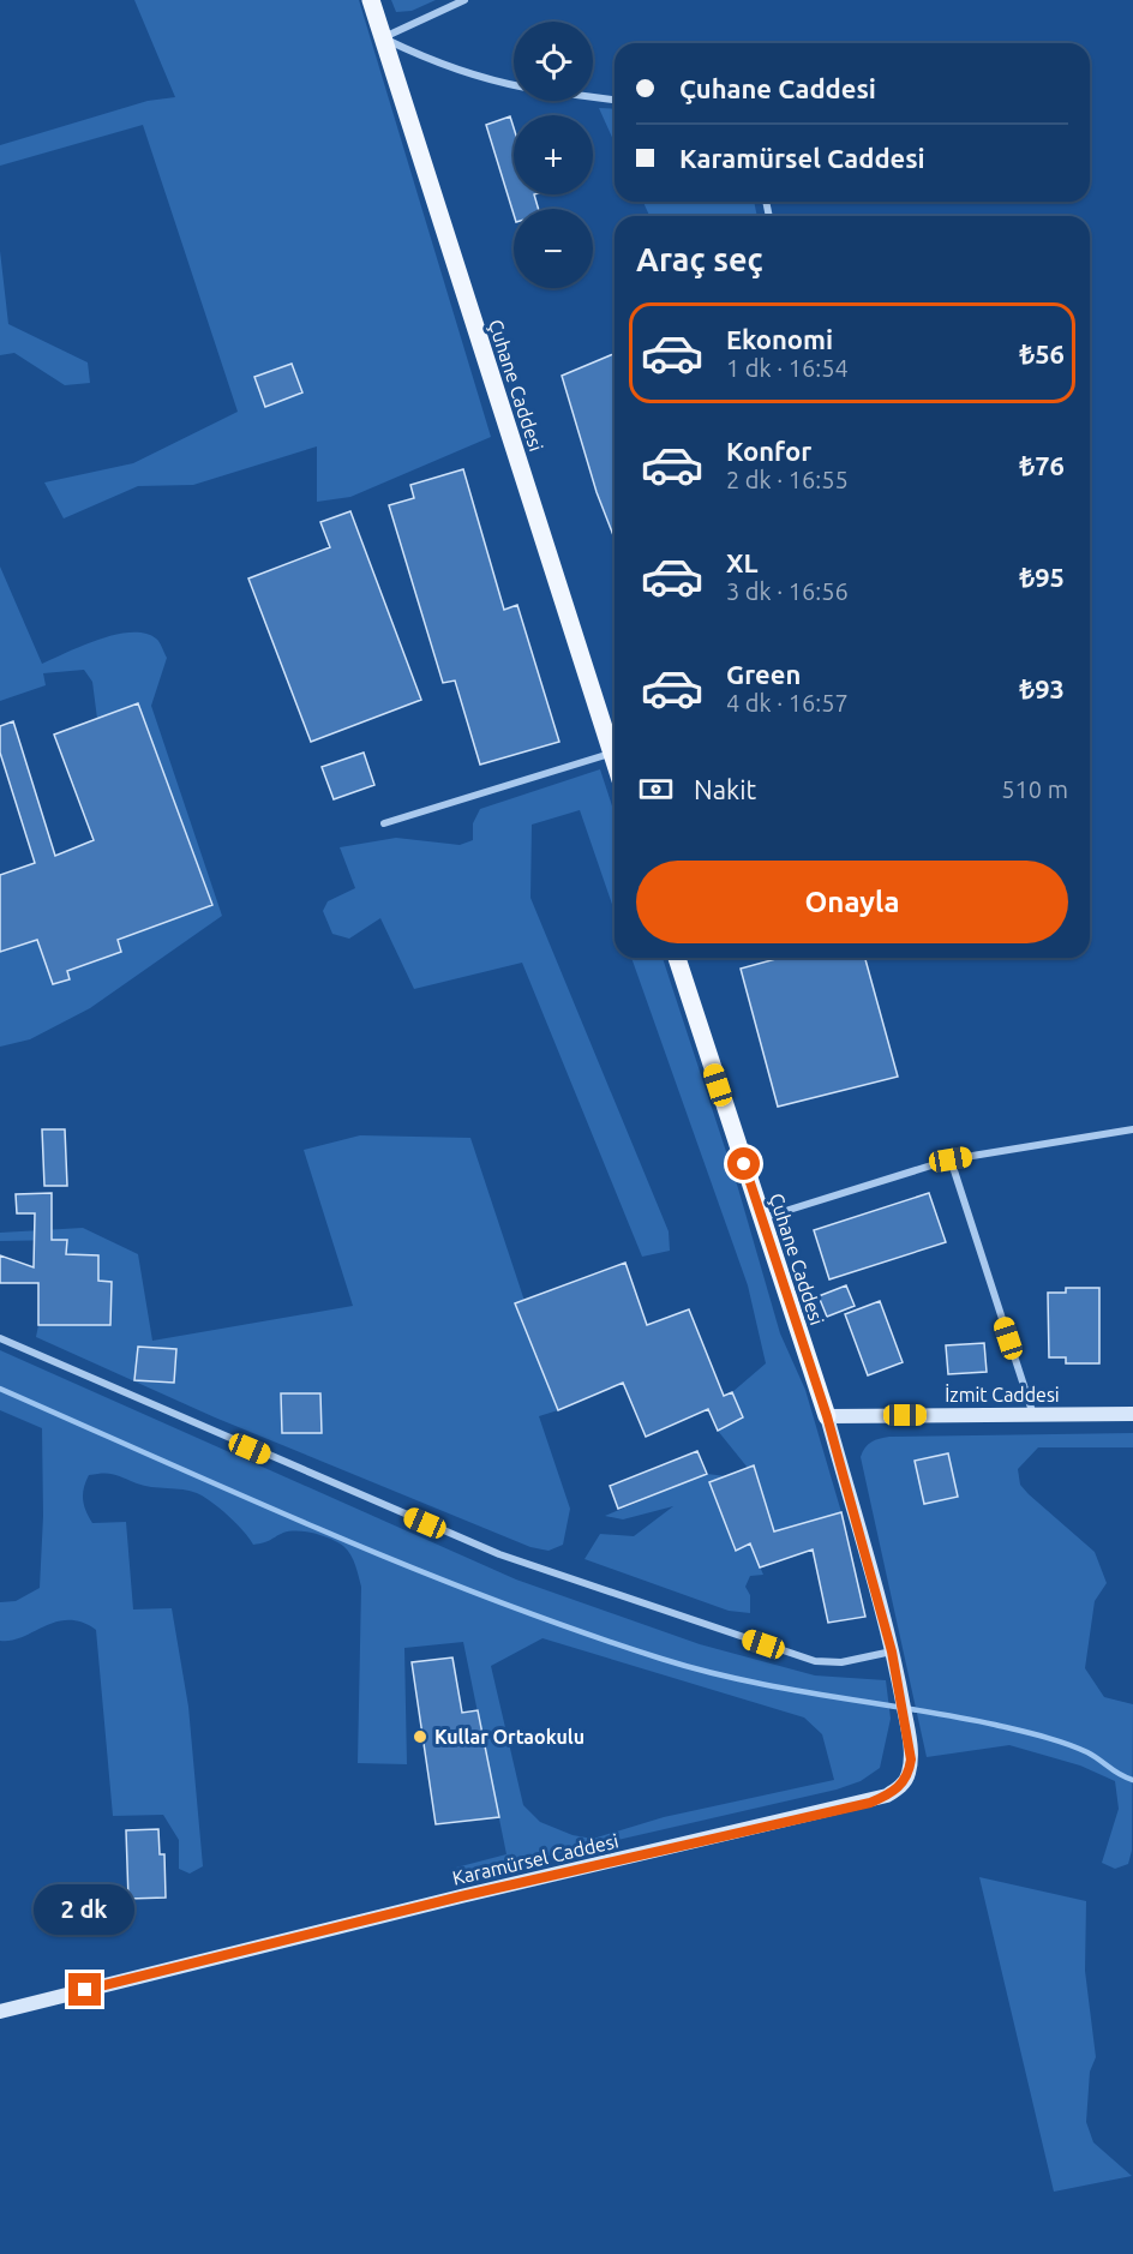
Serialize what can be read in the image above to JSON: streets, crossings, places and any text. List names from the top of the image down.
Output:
{
  "streets": {
    "main road": ["Çuhane Caddesi", "İzmit Caddesi", "Karamürsel Caddesi"]
  },
  "crossings": [
    ["Çuhane Caddesi", "İzmit Caddesi"],
    ["Çuhane Caddesi", "Karamürsel Caddesi"],
    ["İzmit Caddesi", "Karamürsel Caddesi"]
  ],
  "places": ["Kullar Ortaokulu"],
  "page": {
    "map_buttons": ["+", "−"],
    "banner": ["Çuhane Caddesi", "Karamürsel Caddesi"],
    "heading": "Araç seç",
    "list": [
      {
        "name": "Ekonomi",
        "note": "1 dk · 16:54",
        "value": "₺56"
      },
      {
        "name": "Konfor",
        "note": "2 dk · 16:55",
        "value": "₺76"
      },
      {
        "name": "XL",
        "note": "3 dk · 16:56",
        "value": "₺95"
      },
      {
        "name": "Green",
        "note": "4 dk · 16:57",
        "value": "₺93"
      }
    ],
    "pay": ["Nakit", "510 m"],
    "buttons": "Onayla",
    "bubble": "2 dk"
  }
}
